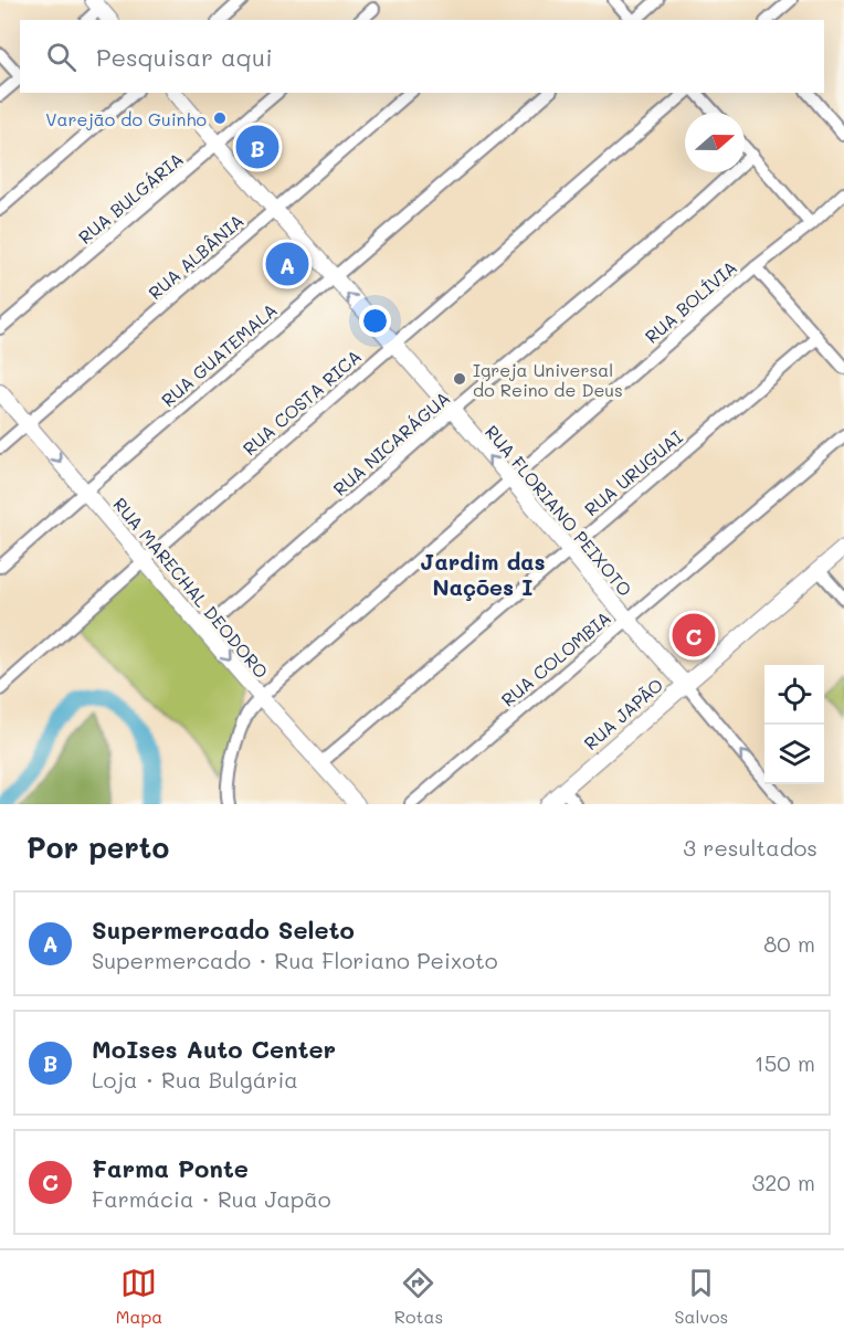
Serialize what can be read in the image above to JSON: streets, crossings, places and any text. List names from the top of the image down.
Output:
{
  "streets": {
    "street": [
      "RUA BULGÁRIA",
      "RUA ALBÂNIA",
      "RUA BOLÍVIA",
      "RUA GUATEMALA",
      "RUA COSTA RICA",
      "RUA NICARÁGUA",
      "RUA URUGUAI",
      "RUA FLORIANO PEIXOTO",
      "RUA MARECHAL DEODORO",
      "RUA COLOMBIA",
      "RUA JAPÃO"
    ]
  },
  "crossings": [
    ["RUA BULGÁRIA", "RUA FLORIANO PEIXOTO"],
    ["RUA ALBÂNIA", "RUA FLORIANO PEIXOTO"],
    ["RUA ALBÂNIA", "RUA MARECHAL DEODORO"],
    ["RUA BOLÍVIA", "RUA FLORIANO PEIXOTO"],
    ["RUA BOLÍVIA", "RUA MARECHAL DEODORO"],
    ["RUA GUATEMALA", "RUA FLORIANO PEIXOTO"],
    ["RUA GUATEMALA", "RUA MARECHAL DEODORO"],
    ["RUA COSTA RICA", "RUA FLORIANO PEIXOTO"],
    ["RUA COSTA RICA", "RUA MARECHAL DEODORO"],
    ["RUA NICARÁGUA", "RUA FLORIANO PEIXOTO"],
    ["RUA NICARÁGUA", "RUA MARECHAL DEODORO"],
    ["RUA URUGUAI", "RUA FLORIANO PEIXOTO"],
    ["RUA URUGUAI", "RUA MARECHAL DEODORO"],
    ["RUA FLORIANO PEIXOTO", "RUA COLOMBIA"],
    ["RUA FLORIANO PEIXOTO", "RUA JAPÃO"]
  ],
  "one_way": ["RUA FLORIANO PEIXOTO"],
  "districts": ["Jardim das Nações I"],
  "places": ["Varejão do Guinho", "Igreja Universal do Reino de Deus"],
  "north": "right",
  "page": {
    "search": "Pesquisar aqui",
    "pins": ["B", "A", "C"],
    "heading": ["Por perto", "3 resultados"],
    "list": [
      {
        "mark": "A",
        "name": "Supermercado Seleto",
        "note": "Supermercado · Rua Floriano Peixoto",
        "value": "80 m"
      },
      {
        "mark": "B",
        "name": "MoIses Auto Center",
        "note": "Loja · Rua Bulgária",
        "value": "150 m"
      },
      {
        "mark": "C",
        "name": "Farma Ponte",
        "note": "Farmácia · Rua Japão",
        "value": "320 m"
      }
    ],
    "nav": ["Mapa", "Rotas", "Salvos"]
  }
}
